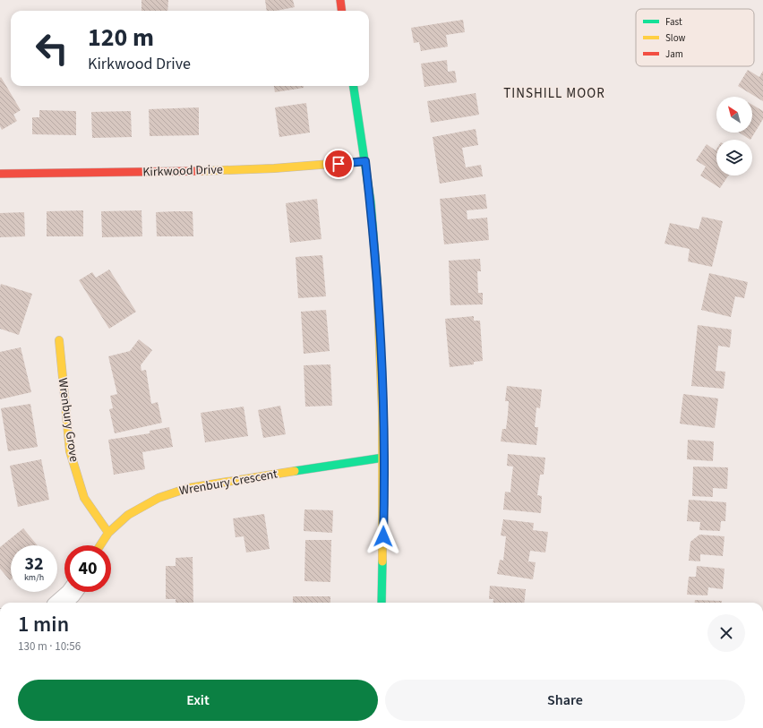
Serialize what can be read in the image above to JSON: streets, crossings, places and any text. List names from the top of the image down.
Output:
{
  "streets": {
    "street": ["Kirkwood Drive", "Wrenbury Grove", "Wrenbury Crescent"]
  },
  "crossings": [
    ["Wrenbury Grove", "Wrenbury Crescent"]
  ],
  "districts": ["TINSHILL MOOR"],
  "legend": ["Fast", "Slow", "Jam"],
  "north": "top left",
  "page": {
    "turn": ["120 m", "Kirkwood Drive"],
    "speed": "32 km/h",
    "limit": "40",
    "heading": ["1 min", "130 m · 10:56"],
    "buttons": ["Exit", "Share"]
  }
}
